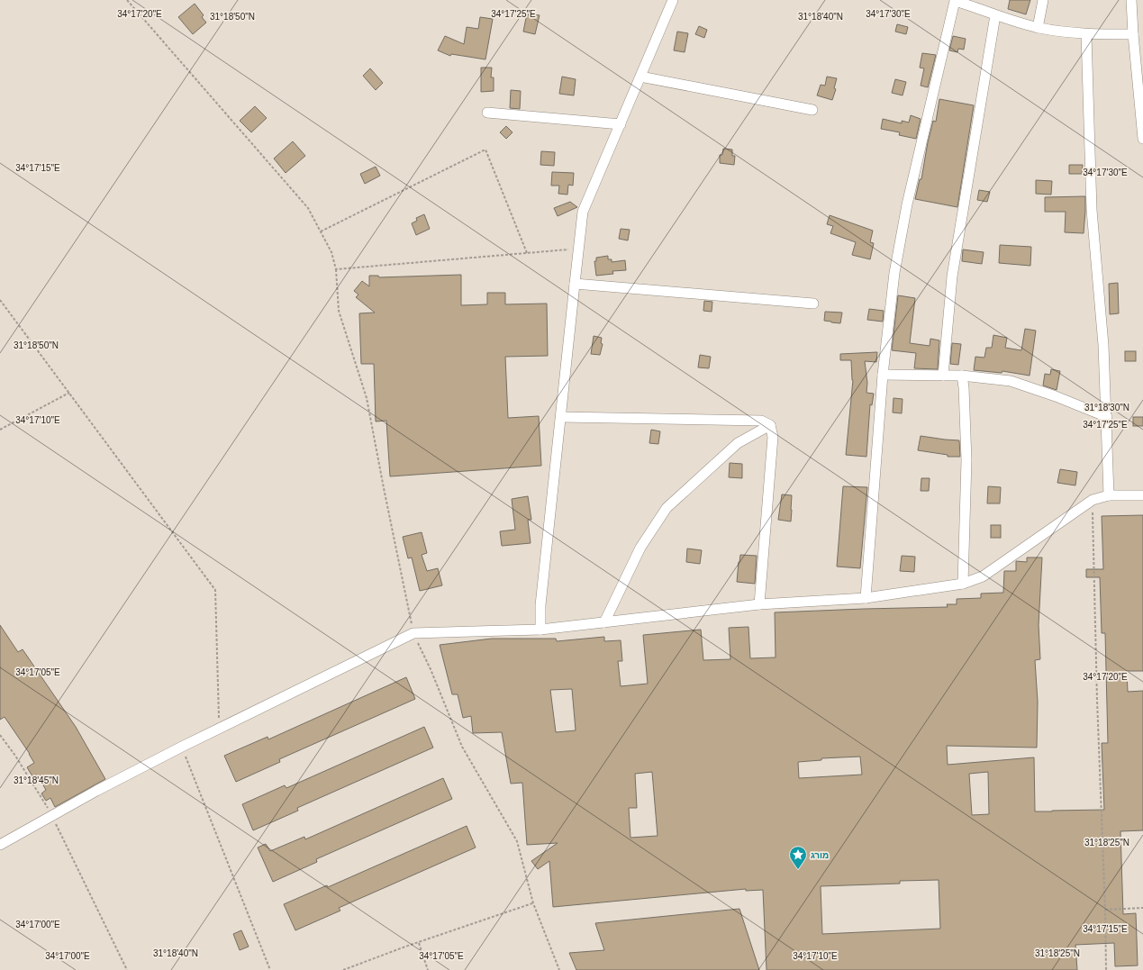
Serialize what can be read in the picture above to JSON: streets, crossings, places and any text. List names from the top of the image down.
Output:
{
  "places": {
    "place": ["מורג"]
  },
  "coordinates": [
    "34°17'20\"E",
    "34°17'25\"E",
    "34°17'30\"E",
    "31°18'50\"N",
    "31°18'40\"N",
    "34°17'15\"E",
    "31°18'30\"N",
    "34°17'10\"E",
    "34°17'05\"E",
    "31°18'45\"N",
    "31°18'25\"N",
    "34°17'00\"E"
  ]
}
